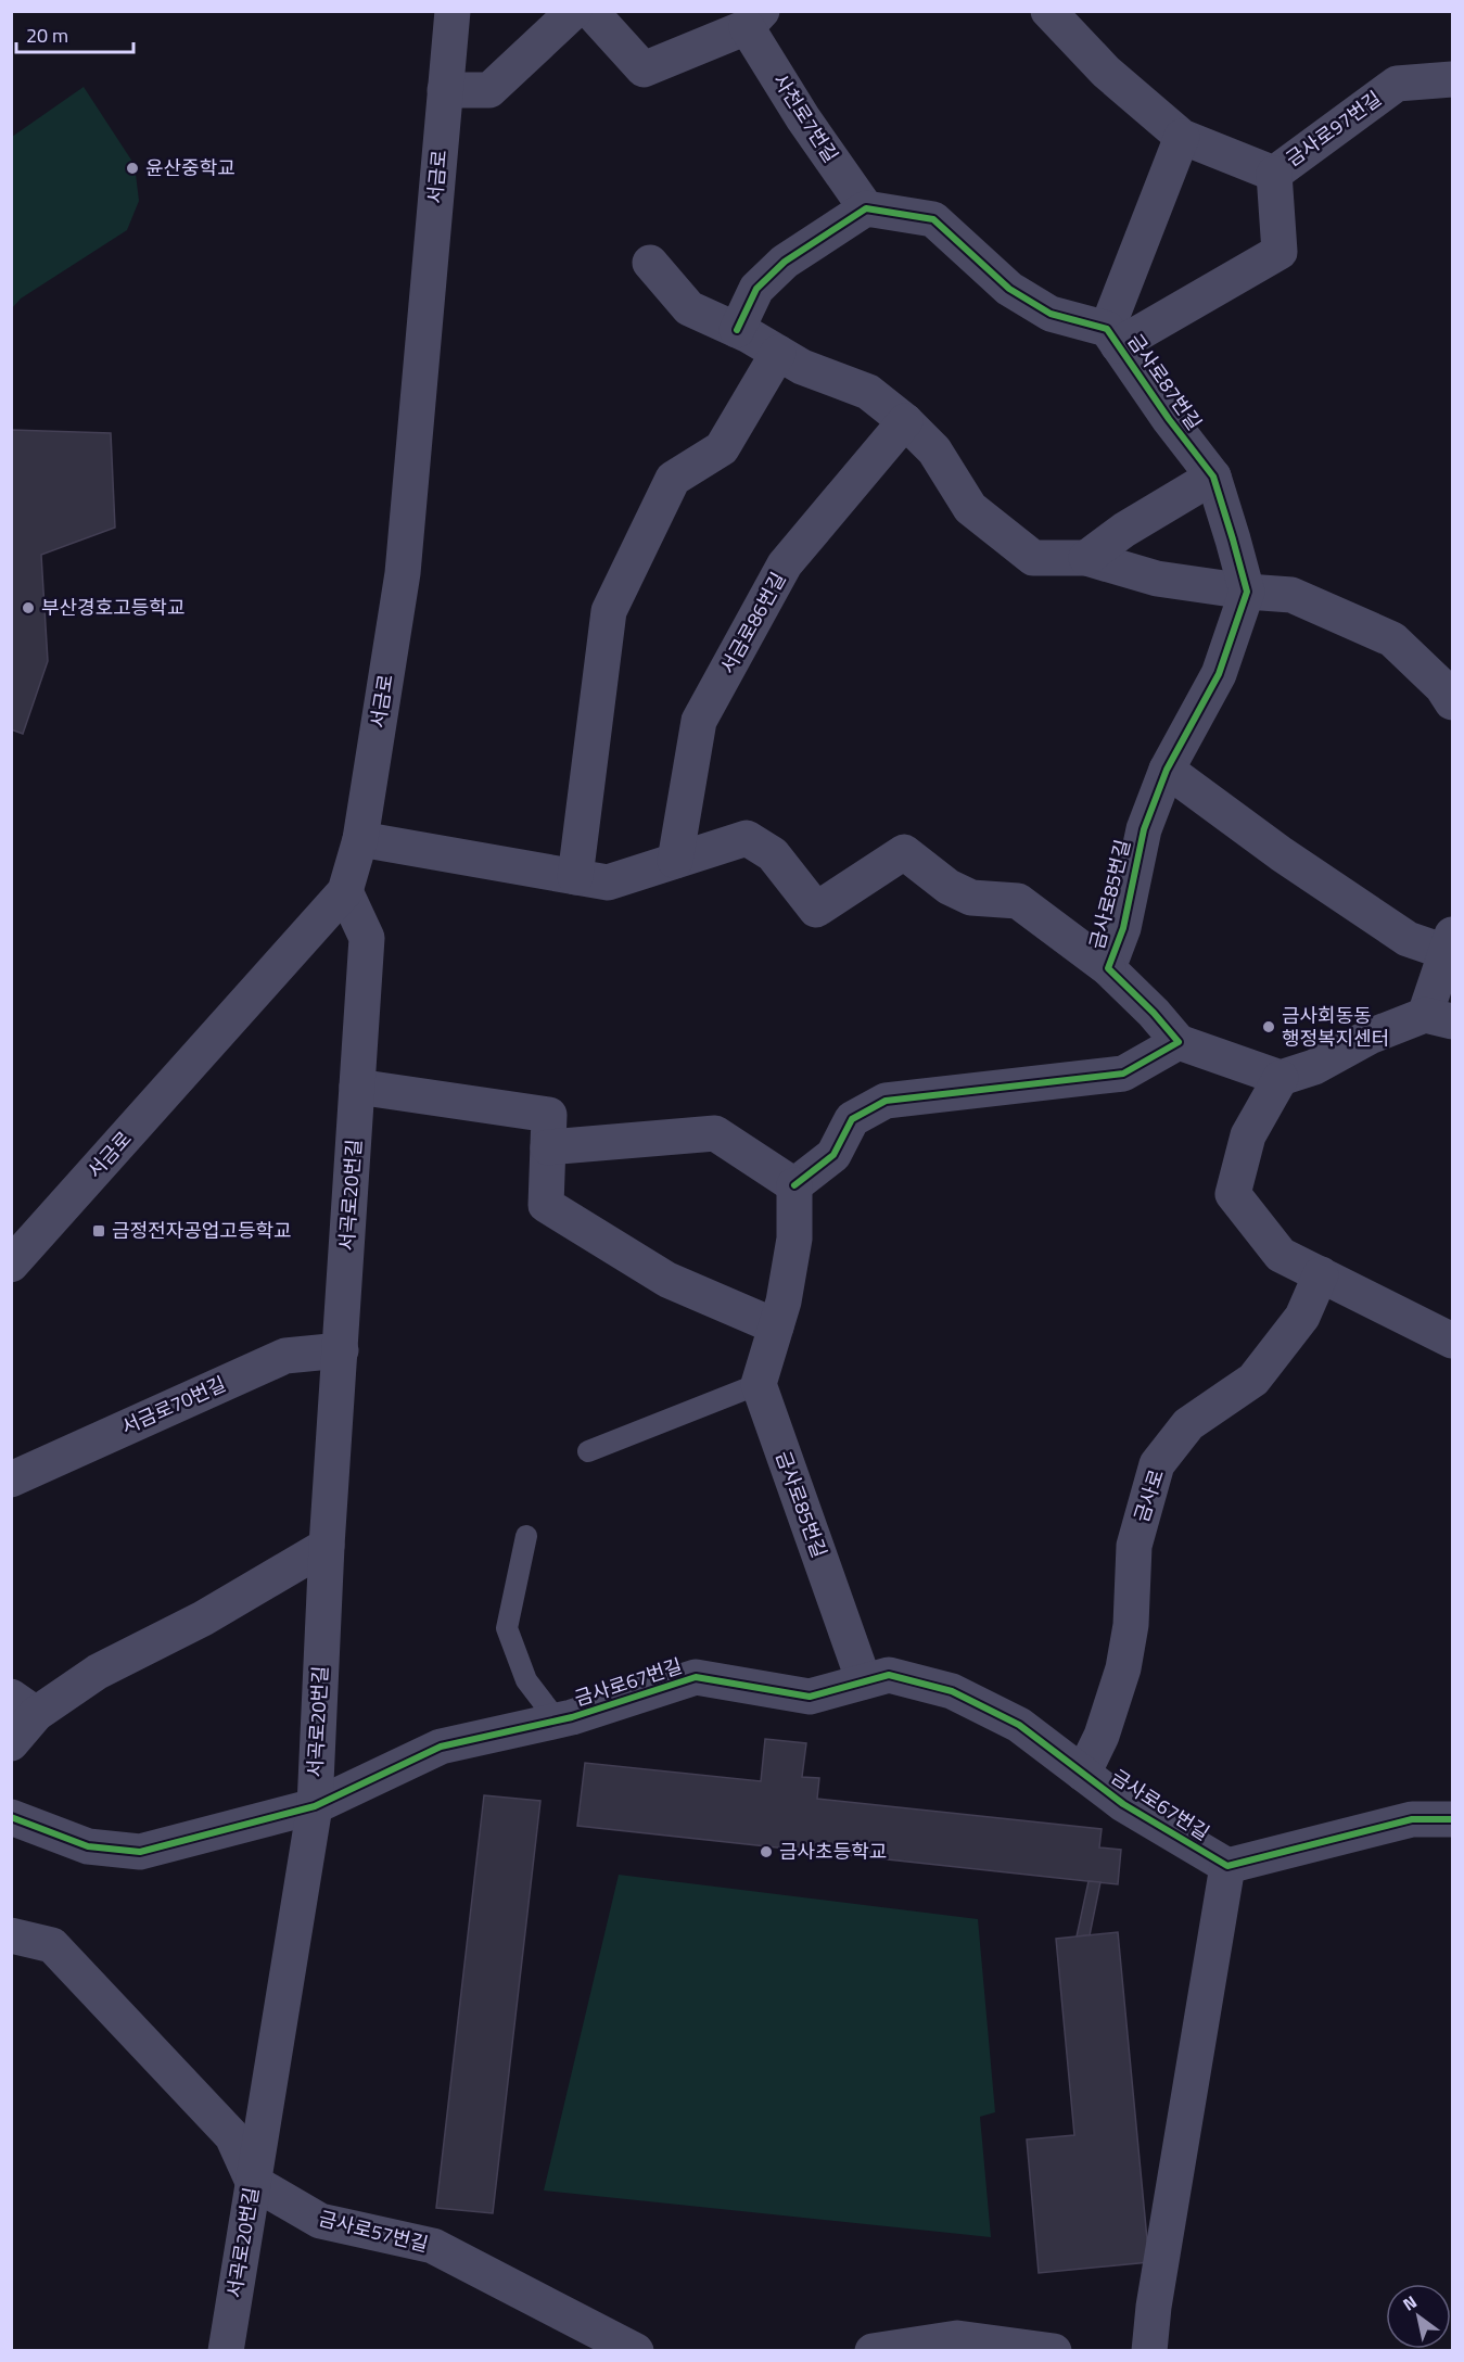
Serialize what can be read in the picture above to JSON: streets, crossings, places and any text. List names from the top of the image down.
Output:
{
  "streets": {
    "street": [
      "사천로7번길",
      "금사로97번길",
      "서금로",
      "금사로87번길",
      "서금로86번길",
      "금사로85번길",
      "서곡로20번길",
      "서금로70번길",
      "금사로",
      "금사로67번길",
      "금사로57번길"
    ]
  },
  "crossings": [
    ["사천로7번길", "금사로87번길"],
    ["서금로", "서곡로20번길"],
    ["금사로87번길", "금사로85번길"],
    ["서금로86번길", "금사로85번길"],
    ["금사로85번길", "금사로67번길"],
    ["서곡로20번길", "서금로70번길"],
    ["서곡로20번길", "금사로67번길"],
    ["서곡로20번길", "금사로57번길"],
    ["금사로", "금사로67번길"]
  ],
  "places": {
    "other": [
      "윤산중학교",
      "부산경호고등학교",
      "금사회동동 행정복지센터",
      "금사초등학교"
    ],
    "transit": ["금정전자공업고등학교"]
  },
  "scale_bar": "20 m",
  "north": "top left"
}
